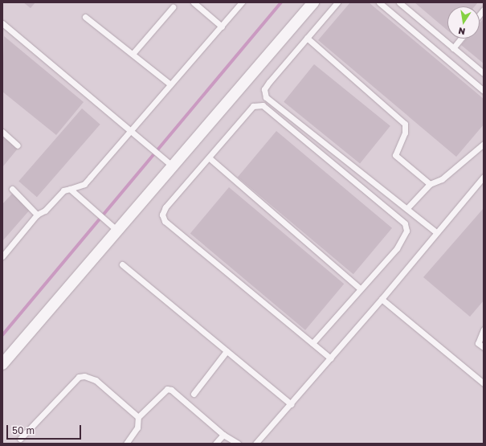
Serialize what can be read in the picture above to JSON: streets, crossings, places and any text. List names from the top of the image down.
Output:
{
  "scale_bar": "50 m",
  "north": "bottom"
}
